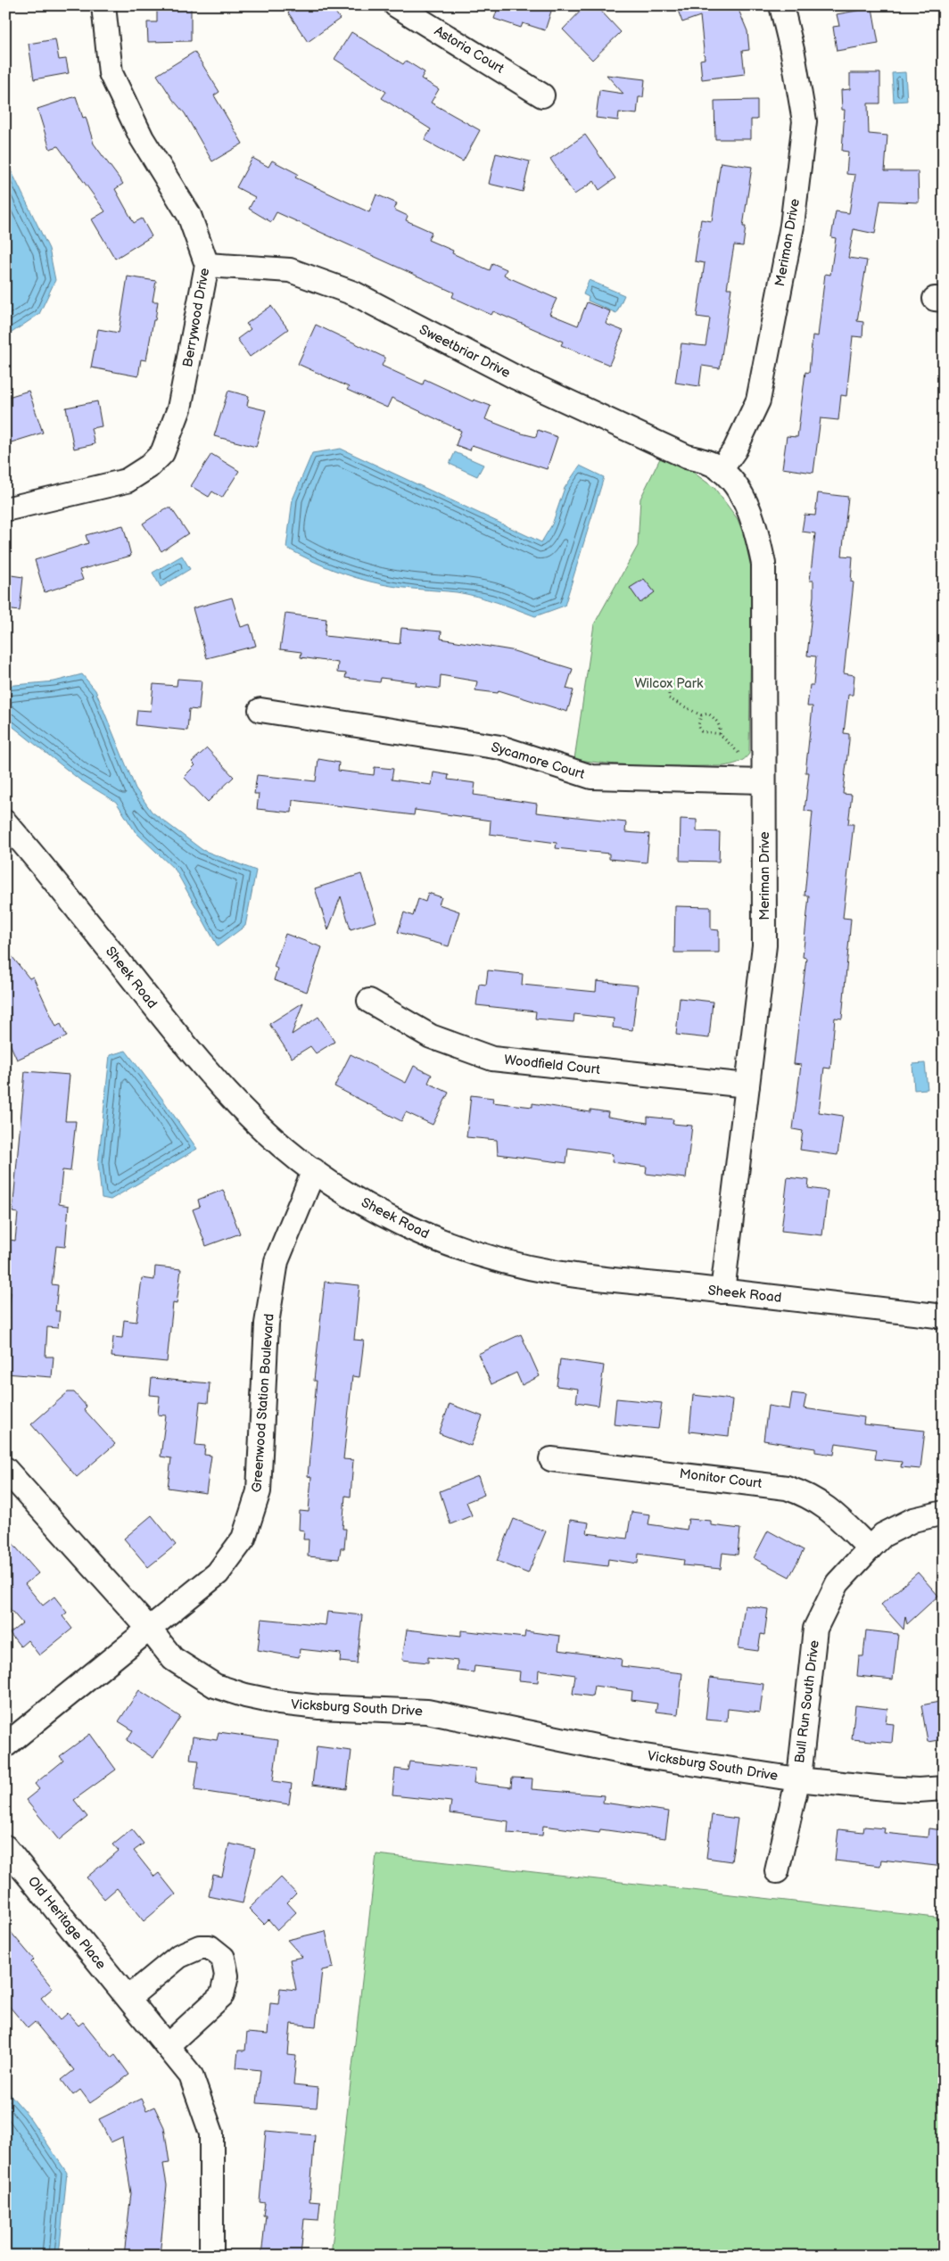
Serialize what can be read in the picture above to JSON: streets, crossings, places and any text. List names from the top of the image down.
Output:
{
  "streets": {
    "street": [
      "Astoria Court",
      "Meriman Drive",
      "Berrywood Drive",
      "Sweetbriar Drive",
      "Sycamore Court",
      "Sheek Road",
      "Woodfield Court",
      "Greenwood Station Boulevard",
      "Monitor Court",
      "Bull Run South Drive",
      "Vicksburg South Drive",
      "Old Heritage Place"
    ]
  },
  "crossings": [
    ["Meriman Drive", "Sweetbriar Drive"],
    ["Meriman Drive", "Sycamore Court"],
    ["Meriman Drive", "Sheek Road"],
    ["Meriman Drive", "Woodfield Court"],
    ["Berrywood Drive", "Sweetbriar Drive"],
    ["Sheek Road", "Greenwood Station Boulevard"],
    ["Greenwood Station Boulevard", "Vicksburg South Drive"],
    ["Monitor Court", "Bull Run South Drive"],
    ["Bull Run South Drive", "Vicksburg South Drive"]
  ],
  "parks": ["Wilcox Park"]
}
